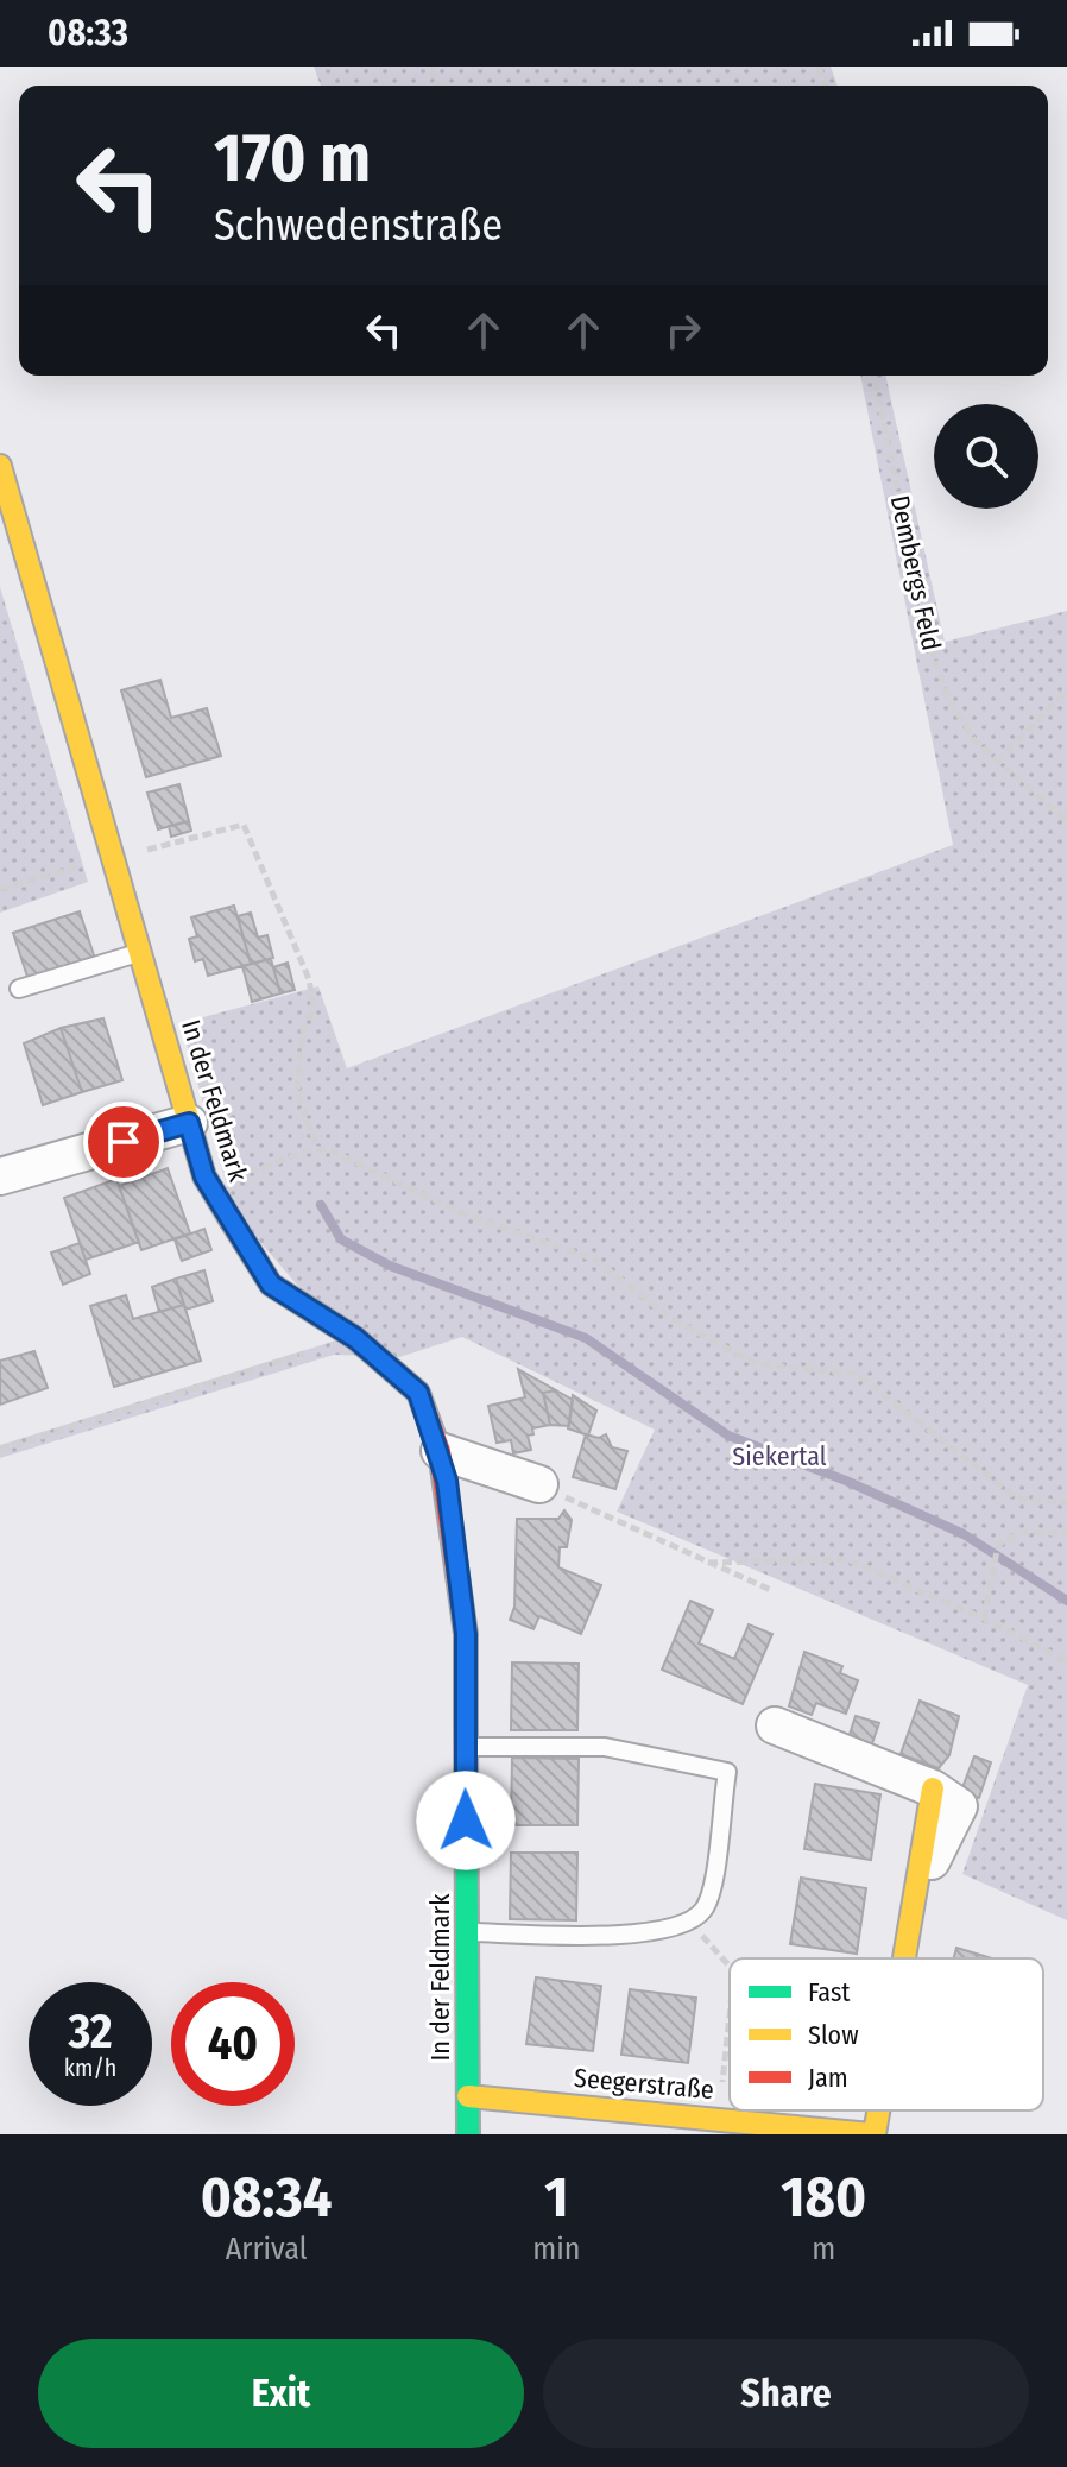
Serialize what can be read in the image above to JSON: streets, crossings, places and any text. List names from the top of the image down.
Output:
{
  "streets": {
    "street": ["In der Feldmark", "Seegerstraße"],
    "path": ["Dembergs Feld"]
  },
  "crossings": [
    ["In der Feldmark", "Seegerstraße"]
  ],
  "parks": ["Siekertal"],
  "legend": ["Fast", "Slow", "Jam"],
  "page": {
    "status": "08:33",
    "turn": ["170 m", "Schwedenstraße"],
    "speed": "32 km/h",
    "limit": "40",
    "eta": [
      "08:34",
      "Arrival",
      "1",
      "min",
      "180",
      "m"
    ],
    "buttons": ["Exit", "Share"]
  }
}
